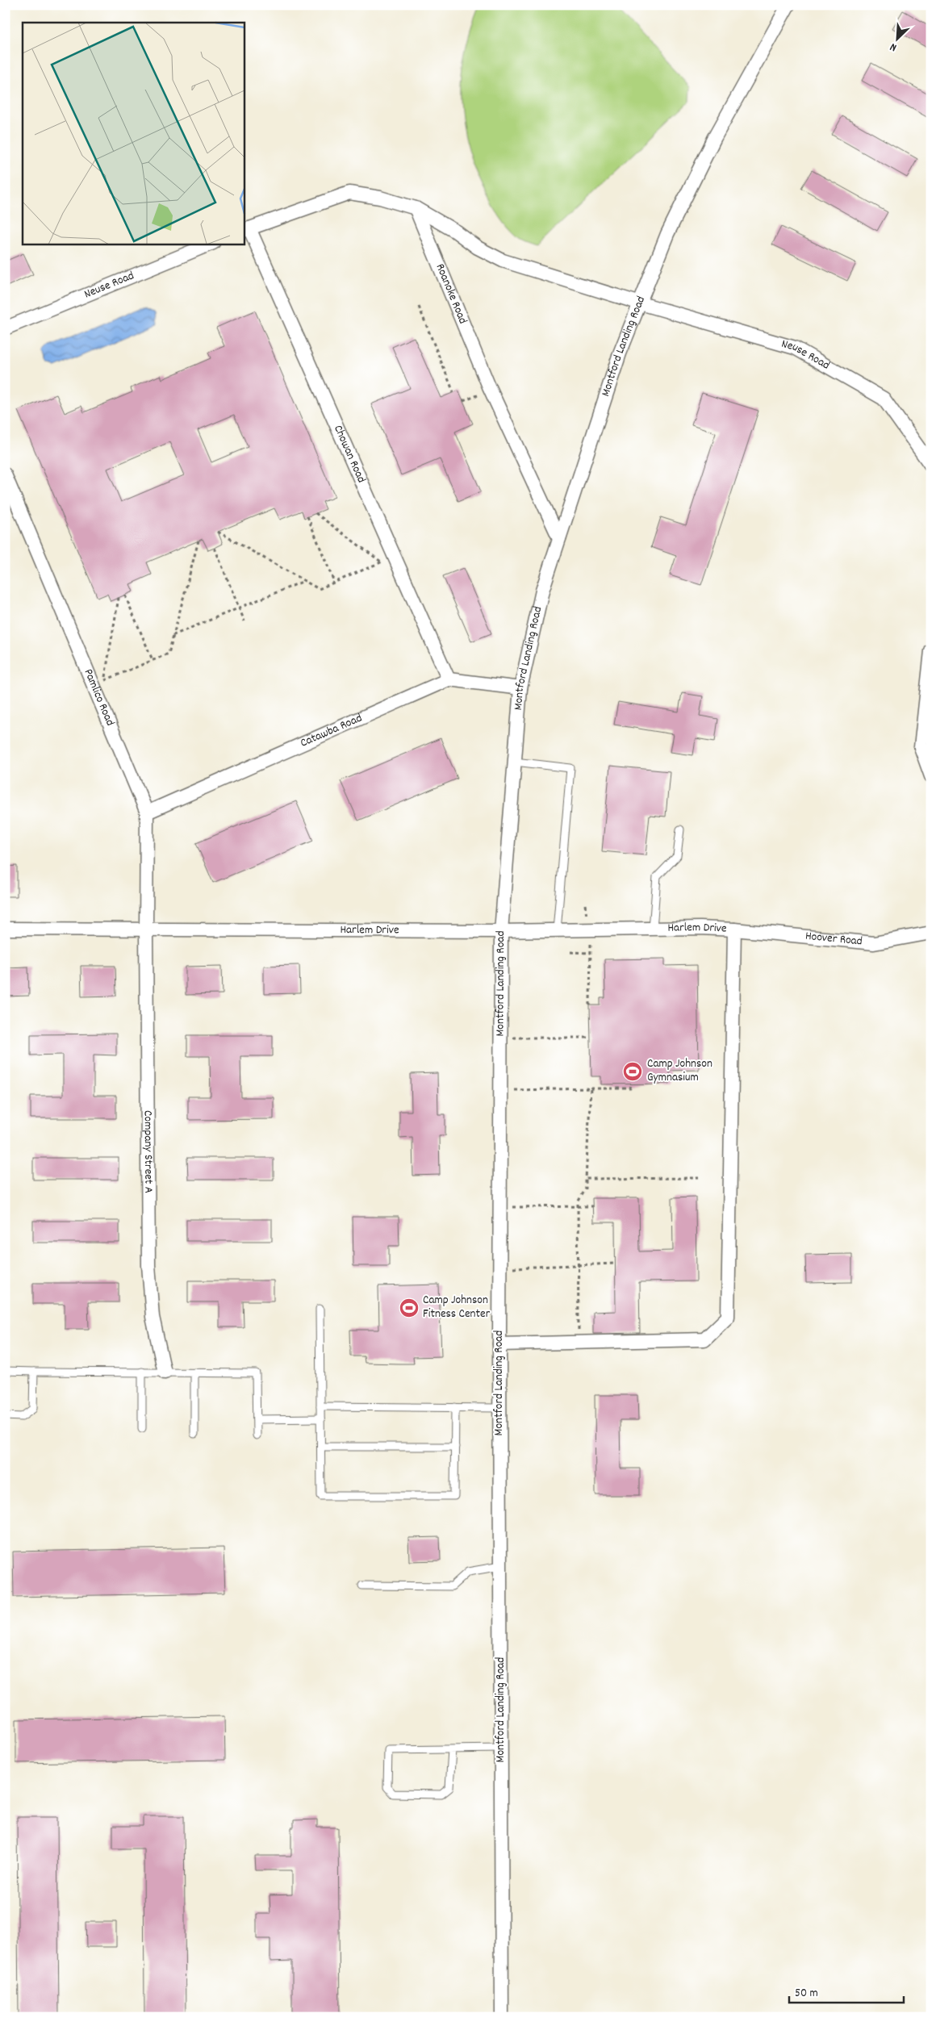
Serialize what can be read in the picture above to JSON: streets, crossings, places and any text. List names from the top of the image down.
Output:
{
  "streets": {
    "street": [
      "Neuse Road",
      "Roanoke Road",
      "Montford Landing Road",
      "Chowan Road",
      "Pamlico Road",
      "Catawba Road",
      "Harlem Drive",
      "Hoover Road",
      "Company Street A"
    ]
  },
  "crossings": [
    ["Neuse Road", "Roanoke Road"],
    ["Neuse Road", "Montford Landing Road"],
    ["Roanoke Road", "Montford Landing Road"],
    ["Montford Landing Road", "Harlem Drive"],
    ["Chowan Road", "Catawba Road"],
    ["Pamlico Road", "Catawba Road"],
    ["Pamlico Road", "Harlem Drive"],
    ["Pamlico Road", "Company Street A"],
    ["Harlem Drive", "Hoover Road"],
    ["Harlem Drive", "Company Street A"]
  ],
  "places": {
    "sports": ["Camp Johnson Gymnasium", "Camp Johnson Fitness Center"]
  },
  "scale_bar": "50 m",
  "north": "bottom left"
}
